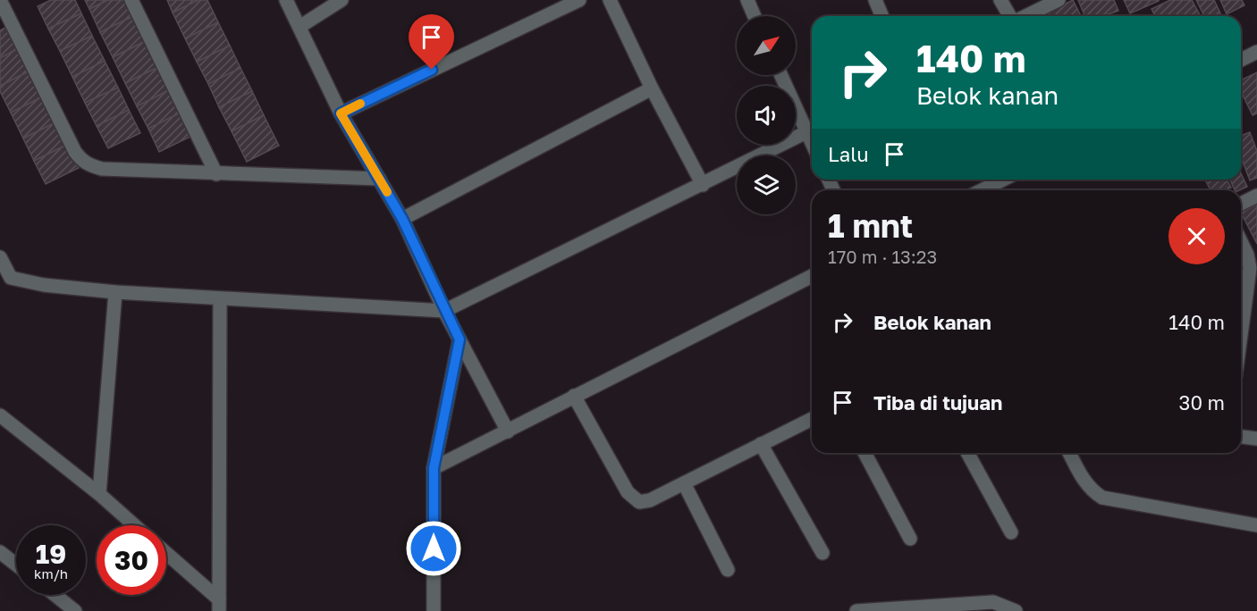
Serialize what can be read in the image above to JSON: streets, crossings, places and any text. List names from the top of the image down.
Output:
{
  "north": "top right",
  "page": {
    "turn": ["140 m", "Belok kanan"],
    "then": "Lalu",
    "heading": ["1 mnt", "170 m · 13:23"],
    "list": [
      {
        "name": "Belok kanan",
        "value": "140 m"
      },
      {
        "name": "Tiba di tujuan",
        "value": "30 m"
      }
    ],
    "speed": "19 km/h",
    "limit": "30"
  }
}
